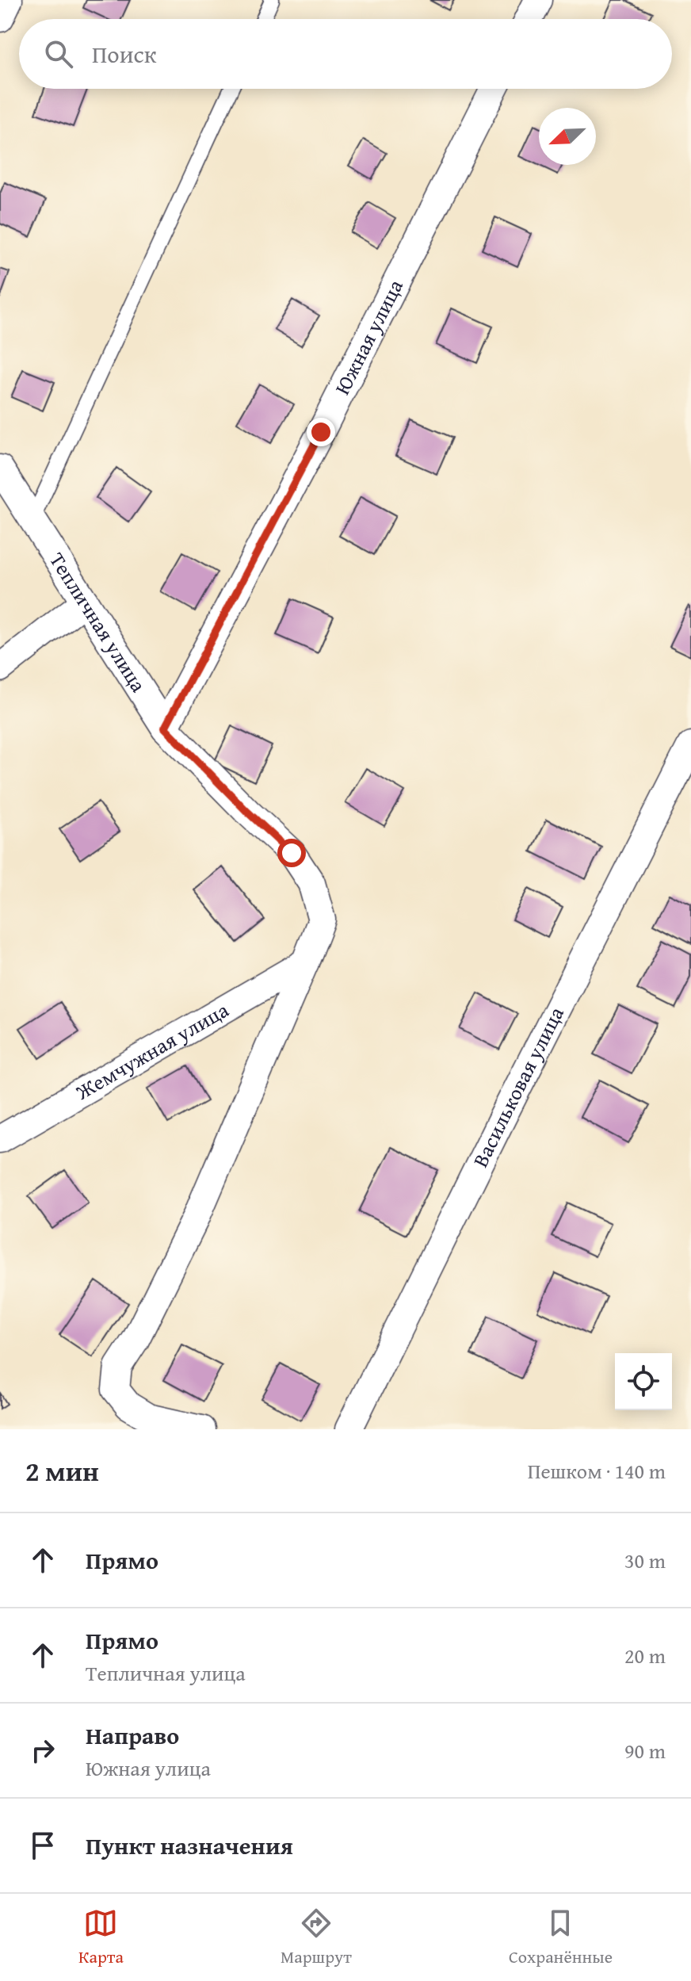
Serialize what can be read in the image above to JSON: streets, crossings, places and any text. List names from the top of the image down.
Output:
{
  "streets": {
    "street": [
      "Южная улица",
      "Тепличная улица",
      "Жемчужная улица",
      "Васильковая улица"
    ]
  },
  "crossings": [
    ["Южная улица", "Тепличная улица"],
    ["Тепличная улица", "Жемчужная улица"]
  ],
  "north": "bottom left",
  "page": {
    "search": "Поиск",
    "heading": ["2 мин", "Пешком · 140 m"],
    "list": [
      ["Прямо", "30 m"],
      ["Прямо", "Тепличная улица", "20 m"],
      ["Направо", "Южная улица", "90 m"],
      "Пункт назначения"
    ],
    "nav": ["Карта", "Маршрут", "Сохранённые"]
  }
}
